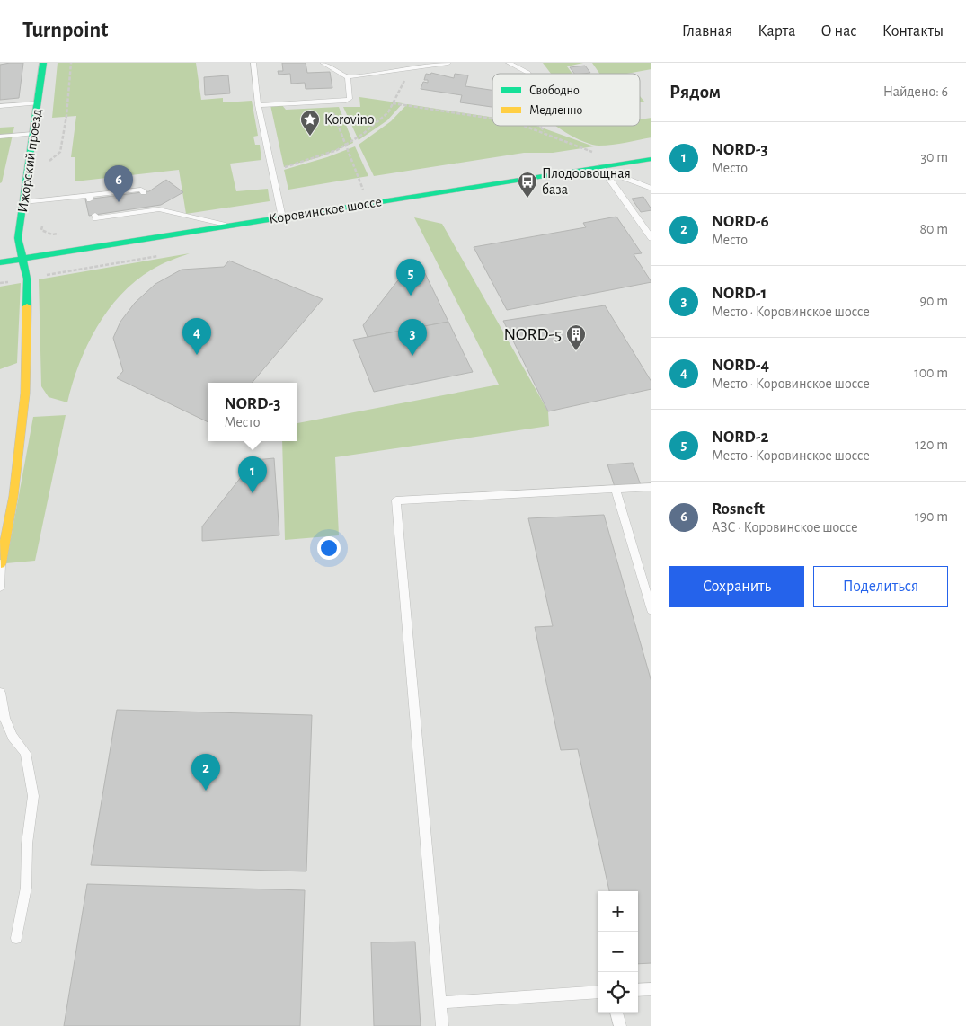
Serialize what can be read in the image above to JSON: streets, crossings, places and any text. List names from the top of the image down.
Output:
{
  "streets": {
    "street": ["Ижорский проезд", "Коровинское шоссе"]
  },
  "crossings": [
    ["Ижорский проезд", "Коровинское шоссе"]
  ],
  "places": {
    "place": ["Korovino"],
    "bus stop": ["Плодоовощная база"],
    "building": ["NORD-5"]
  },
  "legend": ["Свободно", "Медленно"],
  "page": {
    "header": "Turnpoint",
    "nav": [
      "Главная",
      "Карта",
      "О нас",
      "Контакты"
    ],
    "heading": ["Рядом", "Найдено: 6"],
    "list": [
      {
        "mark": "1",
        "name": "NORD-3",
        "note": "Место",
        "value": "30 m"
      },
      {
        "mark": "2",
        "name": "NORD-6",
        "note": "Место",
        "value": "80 m"
      },
      {
        "mark": "3",
        "name": "NORD-1",
        "note": "Место · Коровинское шоссе",
        "value": "90 m"
      },
      {
        "mark": "4",
        "name": "NORD-4",
        "note": "Место · Коровинское шоссе",
        "value": "100 m"
      },
      {
        "mark": "5",
        "name": "NORD-2",
        "note": "Место · Коровинское шоссе",
        "value": "120 m"
      },
      {
        "mark": "6",
        "name": "Rosneft",
        "note": "АЗС · Коровинское шоссе",
        "value": "190 m"
      }
    ],
    "pins": [
      "6",
      "5",
      "4",
      "3",
      "1",
      "2"
    ],
    "popup": ["NORD-3", "Место"],
    "buttons": ["Сохранить", "Поделиться"],
    "map_buttons": ["+", "−"]
  }
}
